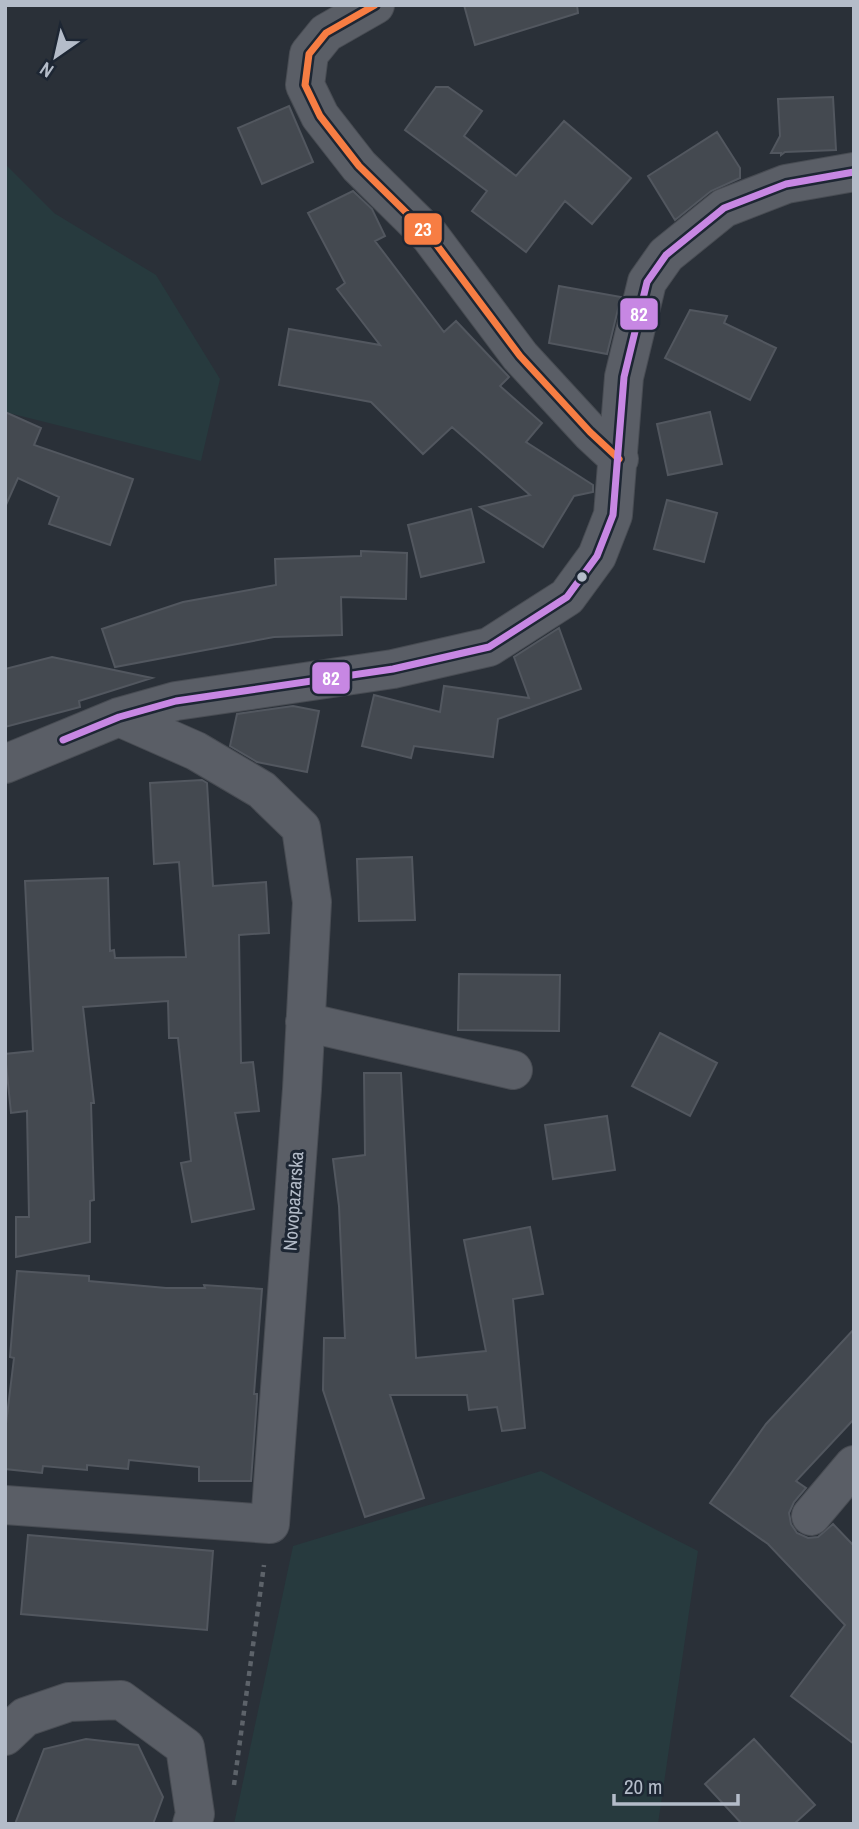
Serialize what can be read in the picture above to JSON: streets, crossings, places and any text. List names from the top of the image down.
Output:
{
  "streets": {
    "street": ["Novopazarska"]
  },
  "lines": ["transit line 23", "transit line 82"],
  "scale_bar": "20 m",
  "north": "bottom left"
}
